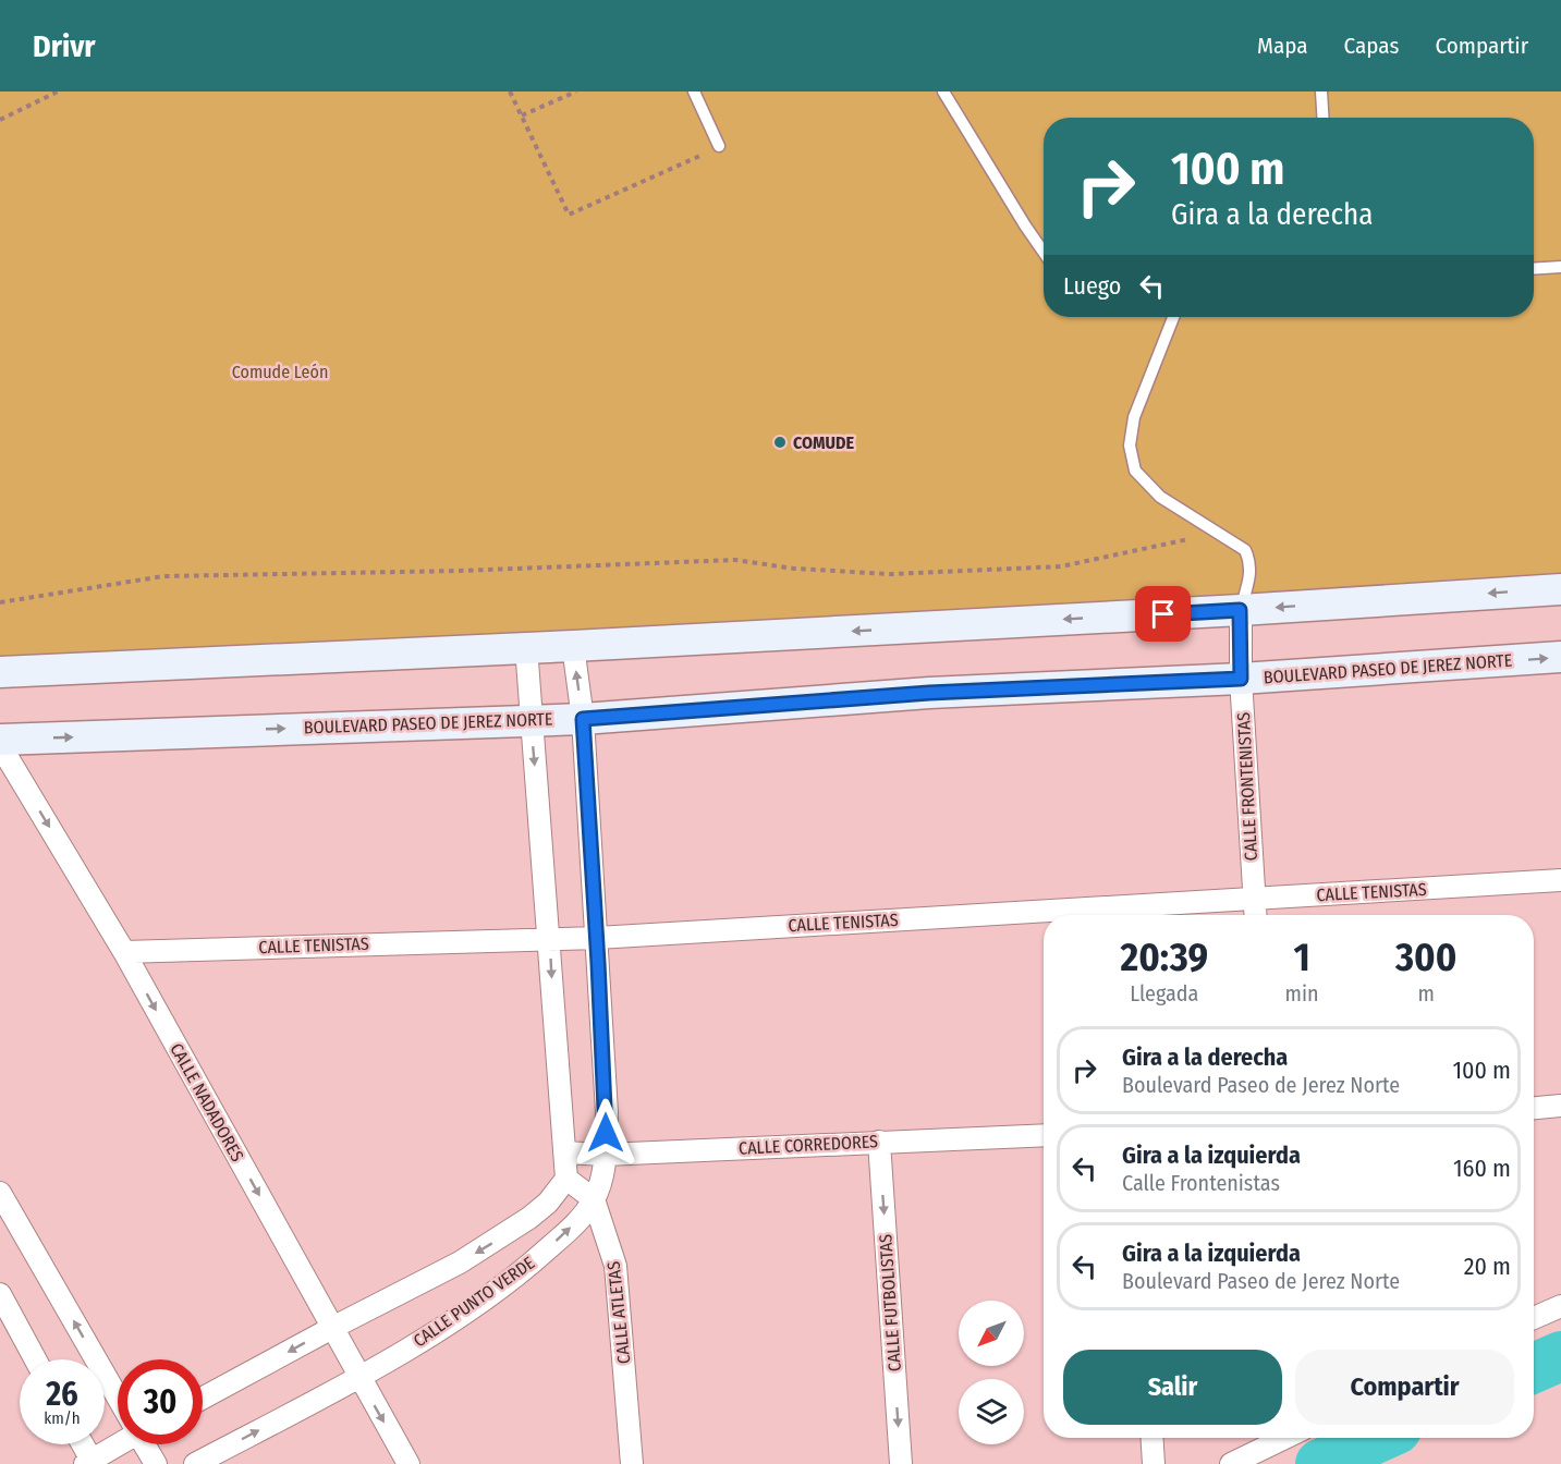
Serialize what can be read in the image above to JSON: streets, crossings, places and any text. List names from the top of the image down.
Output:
{
  "streets": {
    "main road": ["BOULEVARD PASEO DE JEREZ NORTE"],
    "street": [
      "CALLE FRONTENISTAS",
      "CALLE TENISTAS",
      "CALLE NADADORES",
      "CALLE CORREDORES",
      "CALLE PUNTO VERDE",
      "CALLE FUTBOLISTAS",
      "CALLE ATLETAS"
    ]
  },
  "crossings": [
    ["BOULEVARD PASEO DE JEREZ NORTE", "CALLE FRONTENISTAS"],
    ["BOULEVARD PASEO DE JEREZ NORTE", "CALLE PUNTO VERDE"],
    ["CALLE FRONTENISTAS", "CALLE TENISTAS"],
    ["CALLE TENISTAS", "CALLE NADADORES"],
    ["CALLE TENISTAS", "CALLE PUNTO VERDE"],
    ["CALLE NADADORES", "CALLE PUNTO VERDE"],
    ["CALLE CORREDORES", "CALLE PUNTO VERDE"],
    ["CALLE CORREDORES", "CALLE FUTBOLISTAS"],
    ["CALLE PUNTO VERDE", "CALLE ATLETAS"]
  ],
  "one_way": ["CALLE NADADORES", "CALLE FUTBOLISTAS"],
  "parks": ["Comude León"],
  "places": ["COMUDE"],
  "north": "bottom left",
  "page": {
    "header": "Drivr",
    "nav": ["Mapa", "Capas", "Compartir"],
    "turn": ["100 m", "Gira a la derecha"],
    "then": "Luego",
    "eta": [
      "20:39",
      "Llegada",
      "1",
      "min",
      "300",
      "m"
    ],
    "list": [
      {
        "name": "Gira a la derecha",
        "note": "Boulevard Paseo de Jerez Norte",
        "value": "100 m"
      },
      {
        "name": "Gira a la izquierda",
        "note": "Calle Frontenistas",
        "value": "160 m"
      },
      {
        "name": "Gira a la izquierda",
        "note": "Boulevard Paseo de Jerez Norte",
        "value": "20 m"
      }
    ],
    "buttons": ["Salir", "Compartir"],
    "speed": "26 km/h",
    "limit": "30"
  }
}
